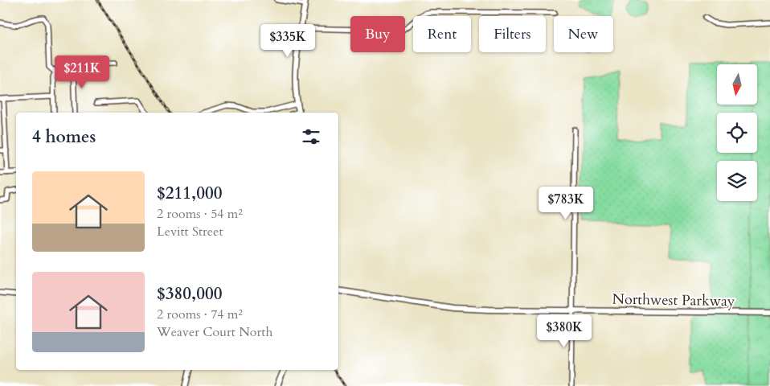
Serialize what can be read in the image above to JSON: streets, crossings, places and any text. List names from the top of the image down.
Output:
{
  "streets": {
    "street": ["Northwest Parkway"]
  },
  "north": "bottom",
  "page": {
    "chip": [
      "Buy",
      "Rent",
      "Filters",
      "New"
    ],
    "price": [
      "$335K",
      "$211K",
      "$783K",
      "$380K"
    ],
    "heading": "4 homes",
    "list": [
      {
        "name": "$211,000",
        "note": "2 rooms · 54 m² · Levitt Street"
      },
      {
        "name": "$380,000",
        "note": "2 rooms · 74 m² · Weaver Court North"
      }
    ]
  }
}
